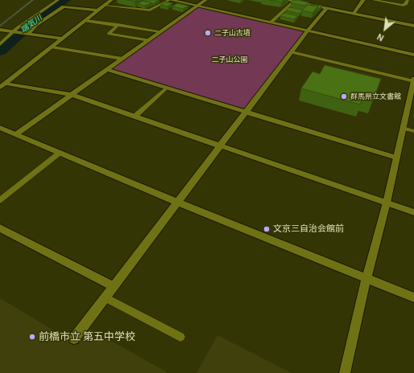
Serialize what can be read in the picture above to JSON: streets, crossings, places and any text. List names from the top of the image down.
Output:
{
  "water": ["端気川"],
  "parks": ["二子山公園"],
  "places": [
    "二子山古墳",
    "群馬県立文書館",
    "文京三自治会館前",
    "前橋市立 第五中学校"
  ],
  "north": "bottom left"
}
